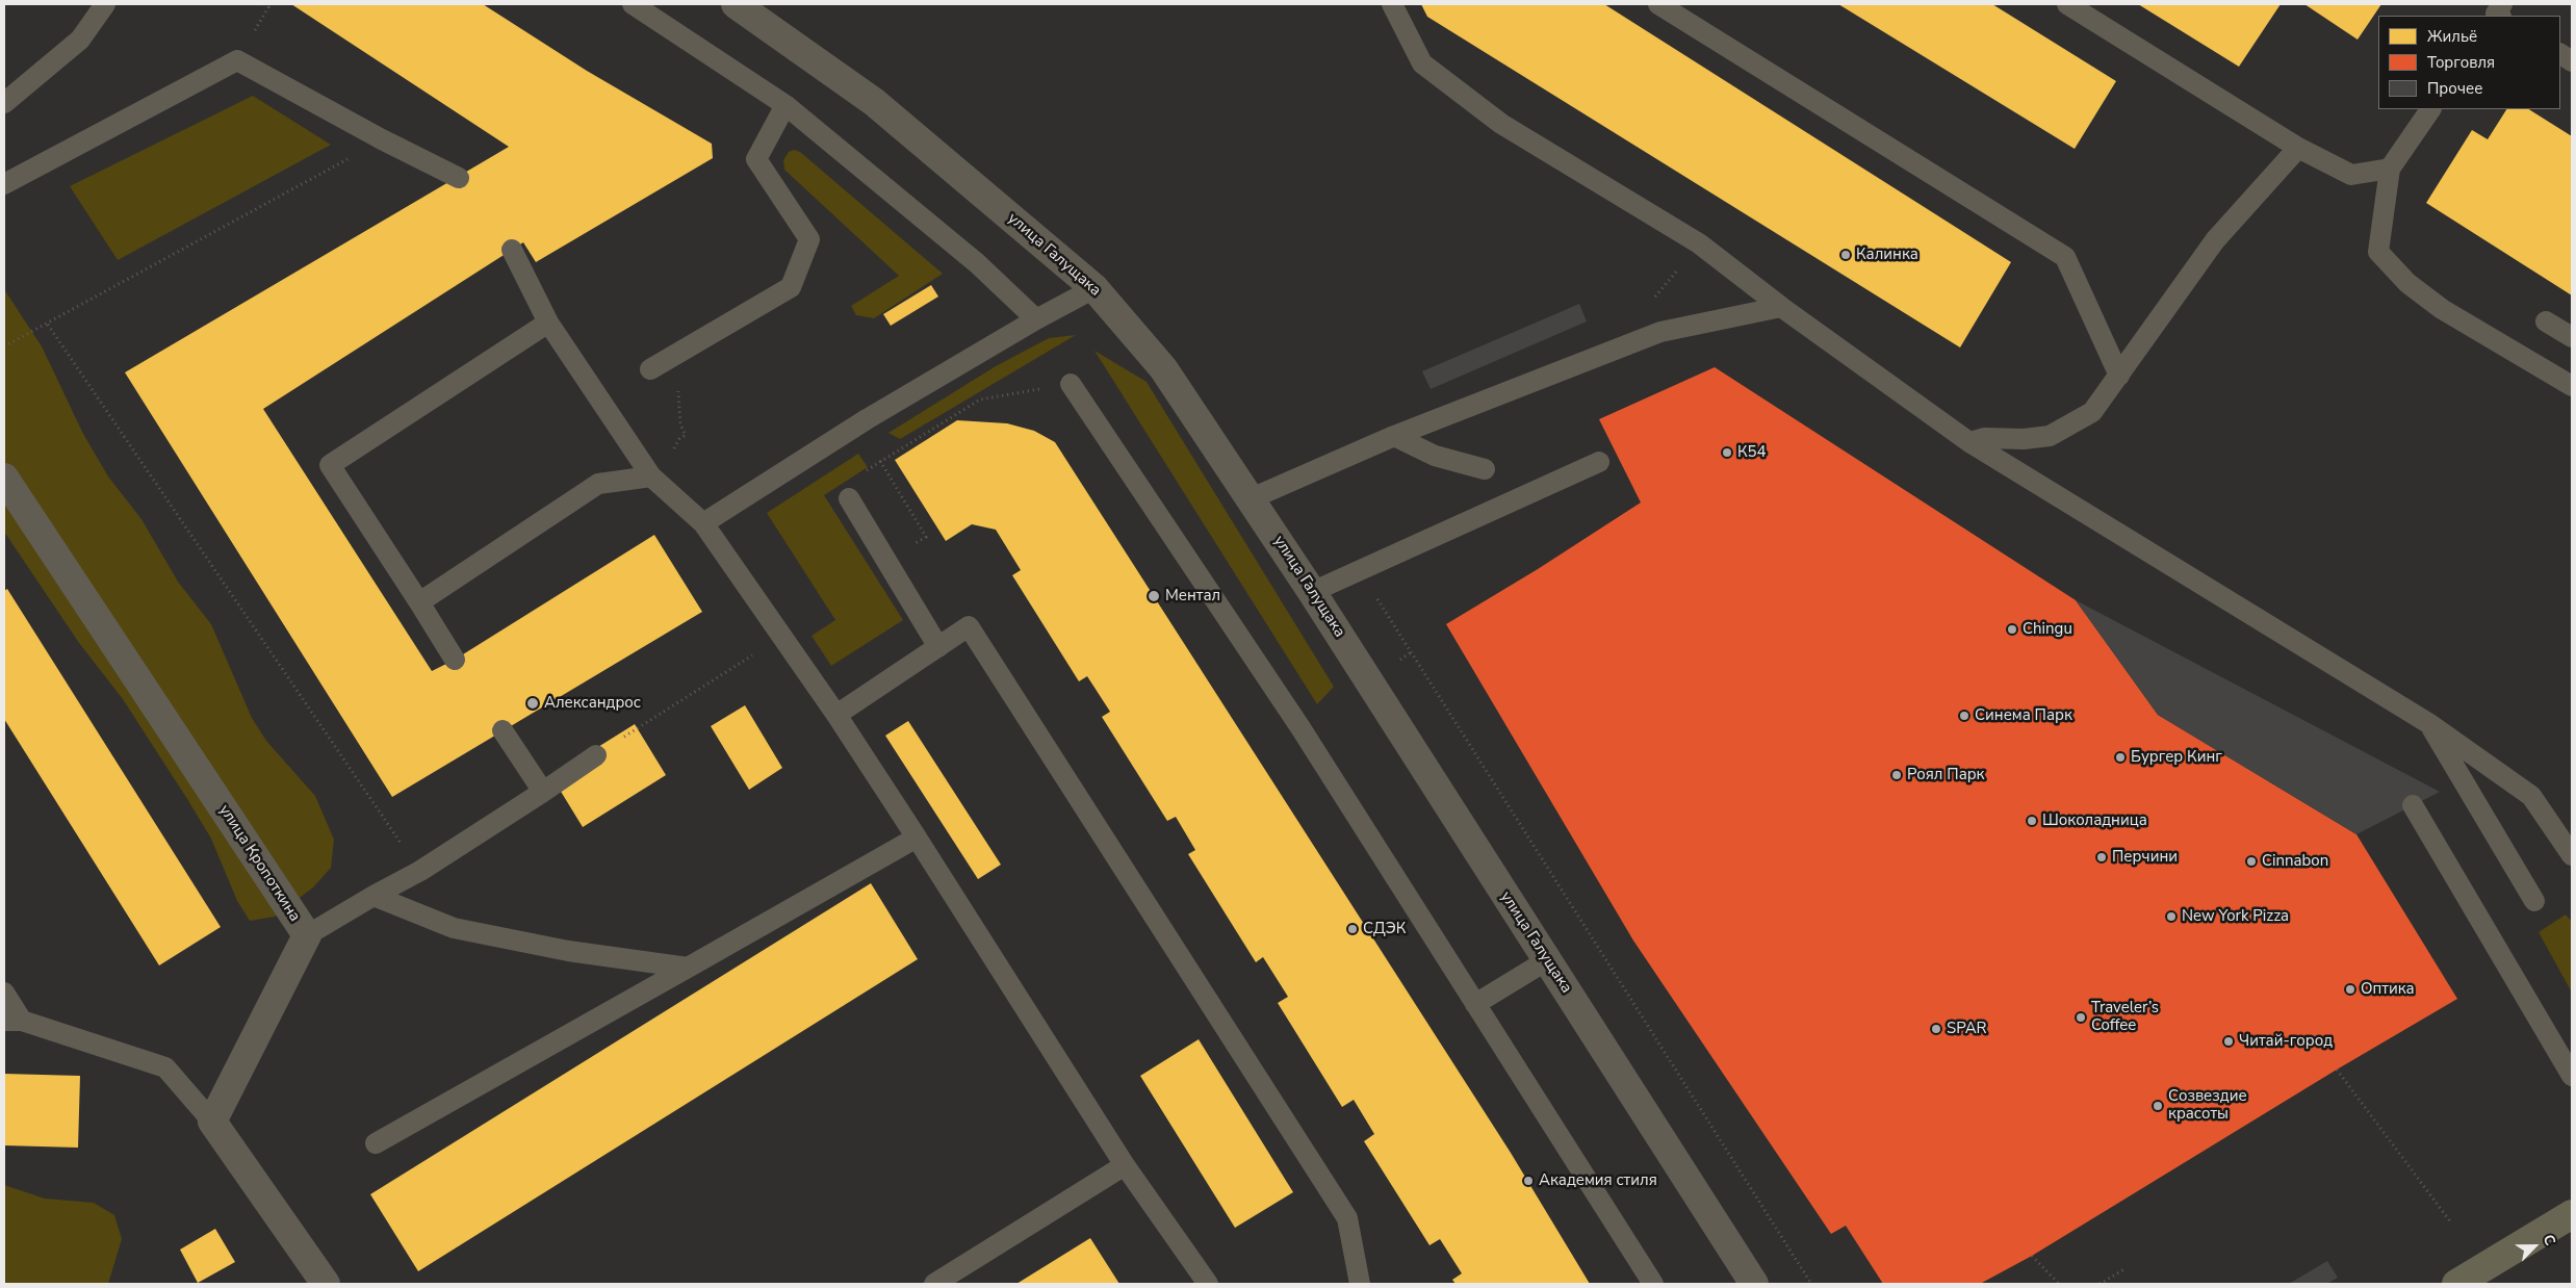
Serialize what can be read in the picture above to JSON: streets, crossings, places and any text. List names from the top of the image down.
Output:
{
  "streets": {
    "street": ["улица Галущака", "улица Кропоткина"]
  },
  "places": [
    "Калинка",
    "К54",
    "Ментал",
    "Chingu",
    "Александрос",
    "Синема Парк",
    "Бургер Кинг",
    "Роял Парк",
    "Шоколадница",
    "Перчини",
    "Cinnabon",
    "New York Pizza",
    "СДЭК",
    "Оптика",
    "Traveler’s Coffee",
    "SPAR",
    "Читай-город",
    "Созвездие красоты",
    "Академия стиля"
  ],
  "legend": ["Жильё", "Торговля", "Прочее"],
  "north": "top right"
}
